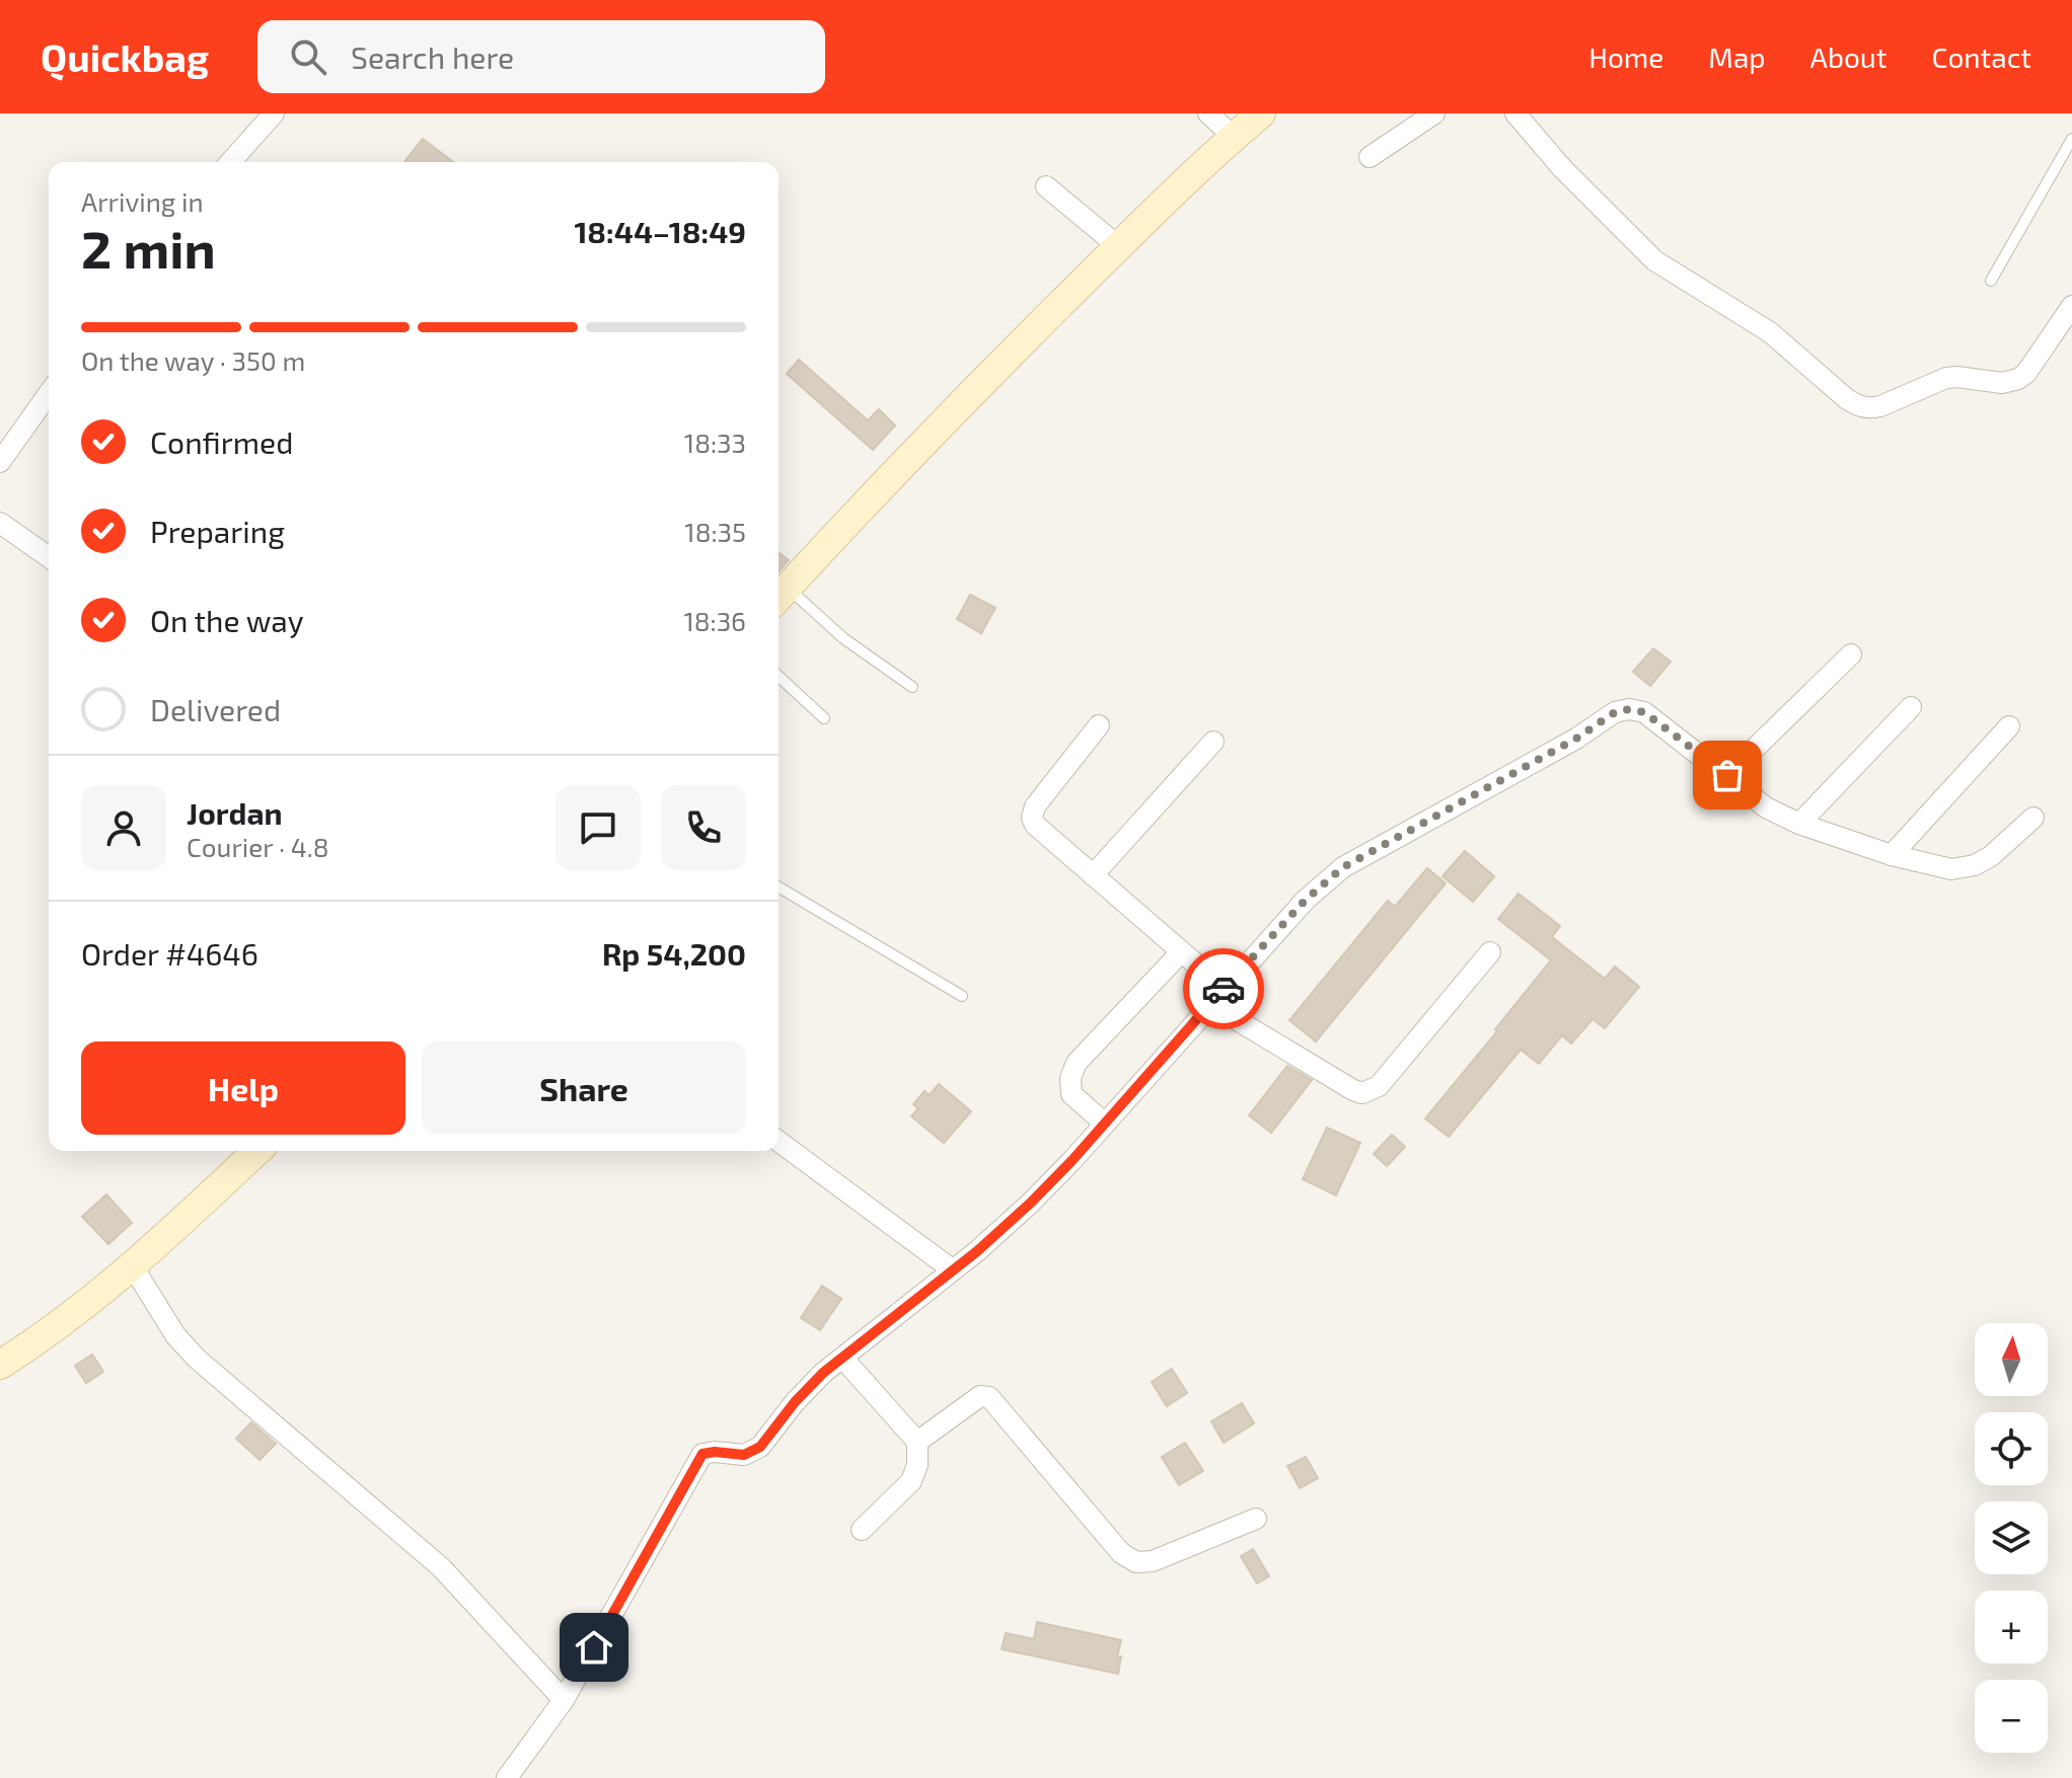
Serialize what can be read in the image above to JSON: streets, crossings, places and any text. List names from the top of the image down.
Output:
{
  "north": "top",
  "page": {
    "header": "Quickbag",
    "search": "Search here",
    "nav": [
      "Home",
      "Map",
      "About",
      "Contact"
    ],
    "heading": ["2 min", "Arriving in", "18:44–18:49"],
    "panel": [
      "Jordan",
      "Courier · 4.8",
      "Order #4646",
      "Rp 54,200"
    ],
    "bar": "On the way · 350 m",
    "list": [
      ["Confirmed", "18:33"],
      ["Preparing", "18:35"],
      ["On the way", "18:36"],
      "Delivered"
    ],
    "buttons": ["Help", "Share"],
    "map_buttons": ["+", "−"]
  }
}
